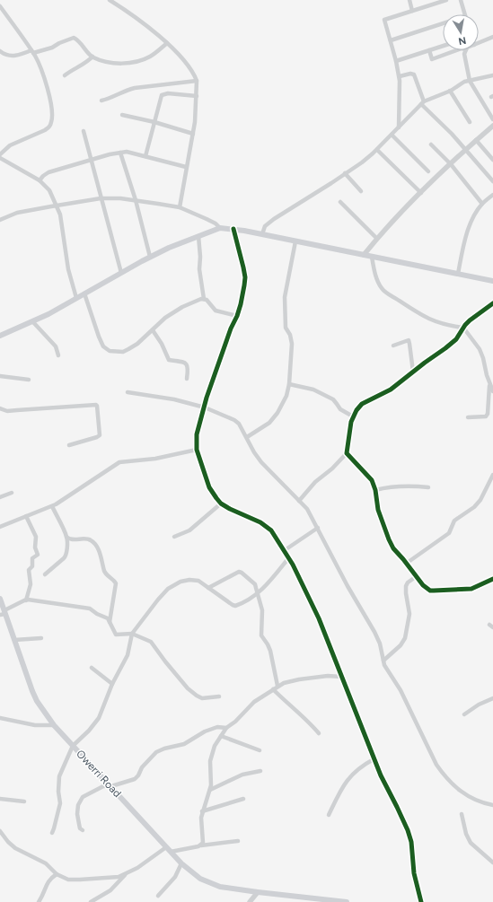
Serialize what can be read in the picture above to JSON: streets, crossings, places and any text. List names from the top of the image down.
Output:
{
  "streets": {
    "main road": ["Owerri Road"]
  },
  "north": "bottom"
}
